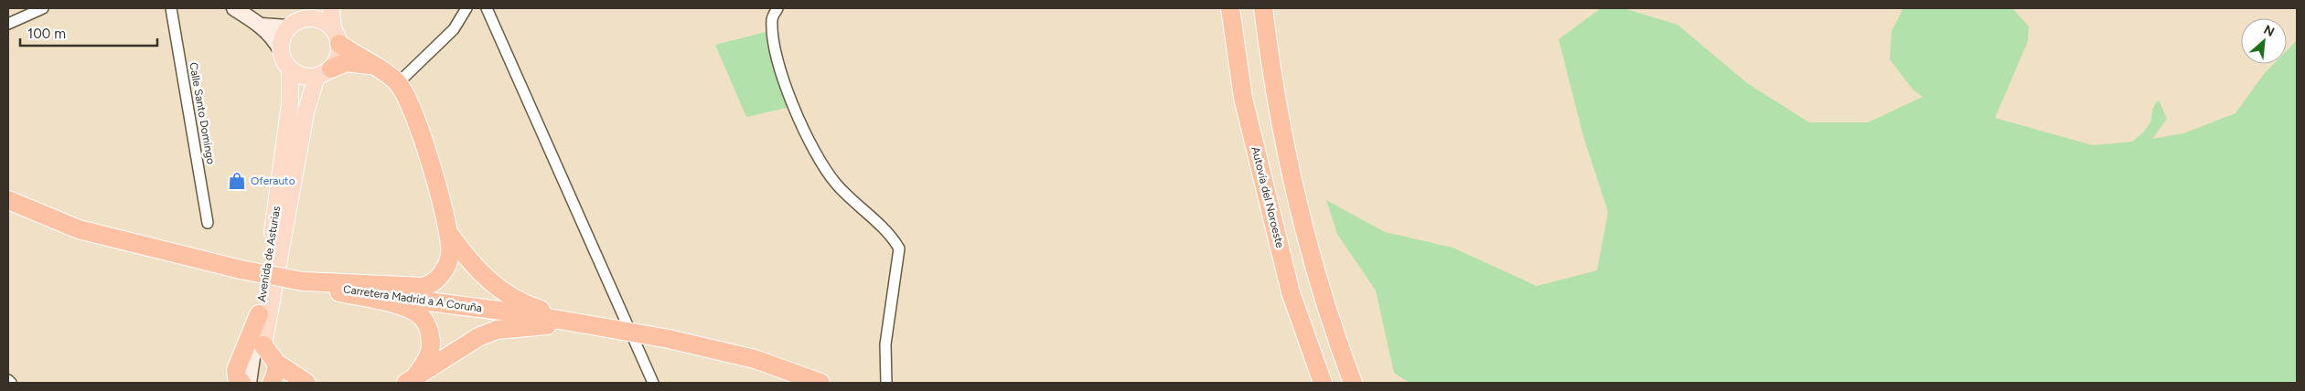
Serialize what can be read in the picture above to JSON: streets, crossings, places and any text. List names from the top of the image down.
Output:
{
  "streets": {
    "highway": ["Autovía del Noroeste", "Carretera Madrid a A Coruña"],
    "main road": ["Avenida de Asturias"],
    "street": ["Calle Santo Domingo"]
  },
  "places": {
    "shop": ["Oferauto"]
  },
  "scale_bar": "100 m",
  "north": "top right"
}
